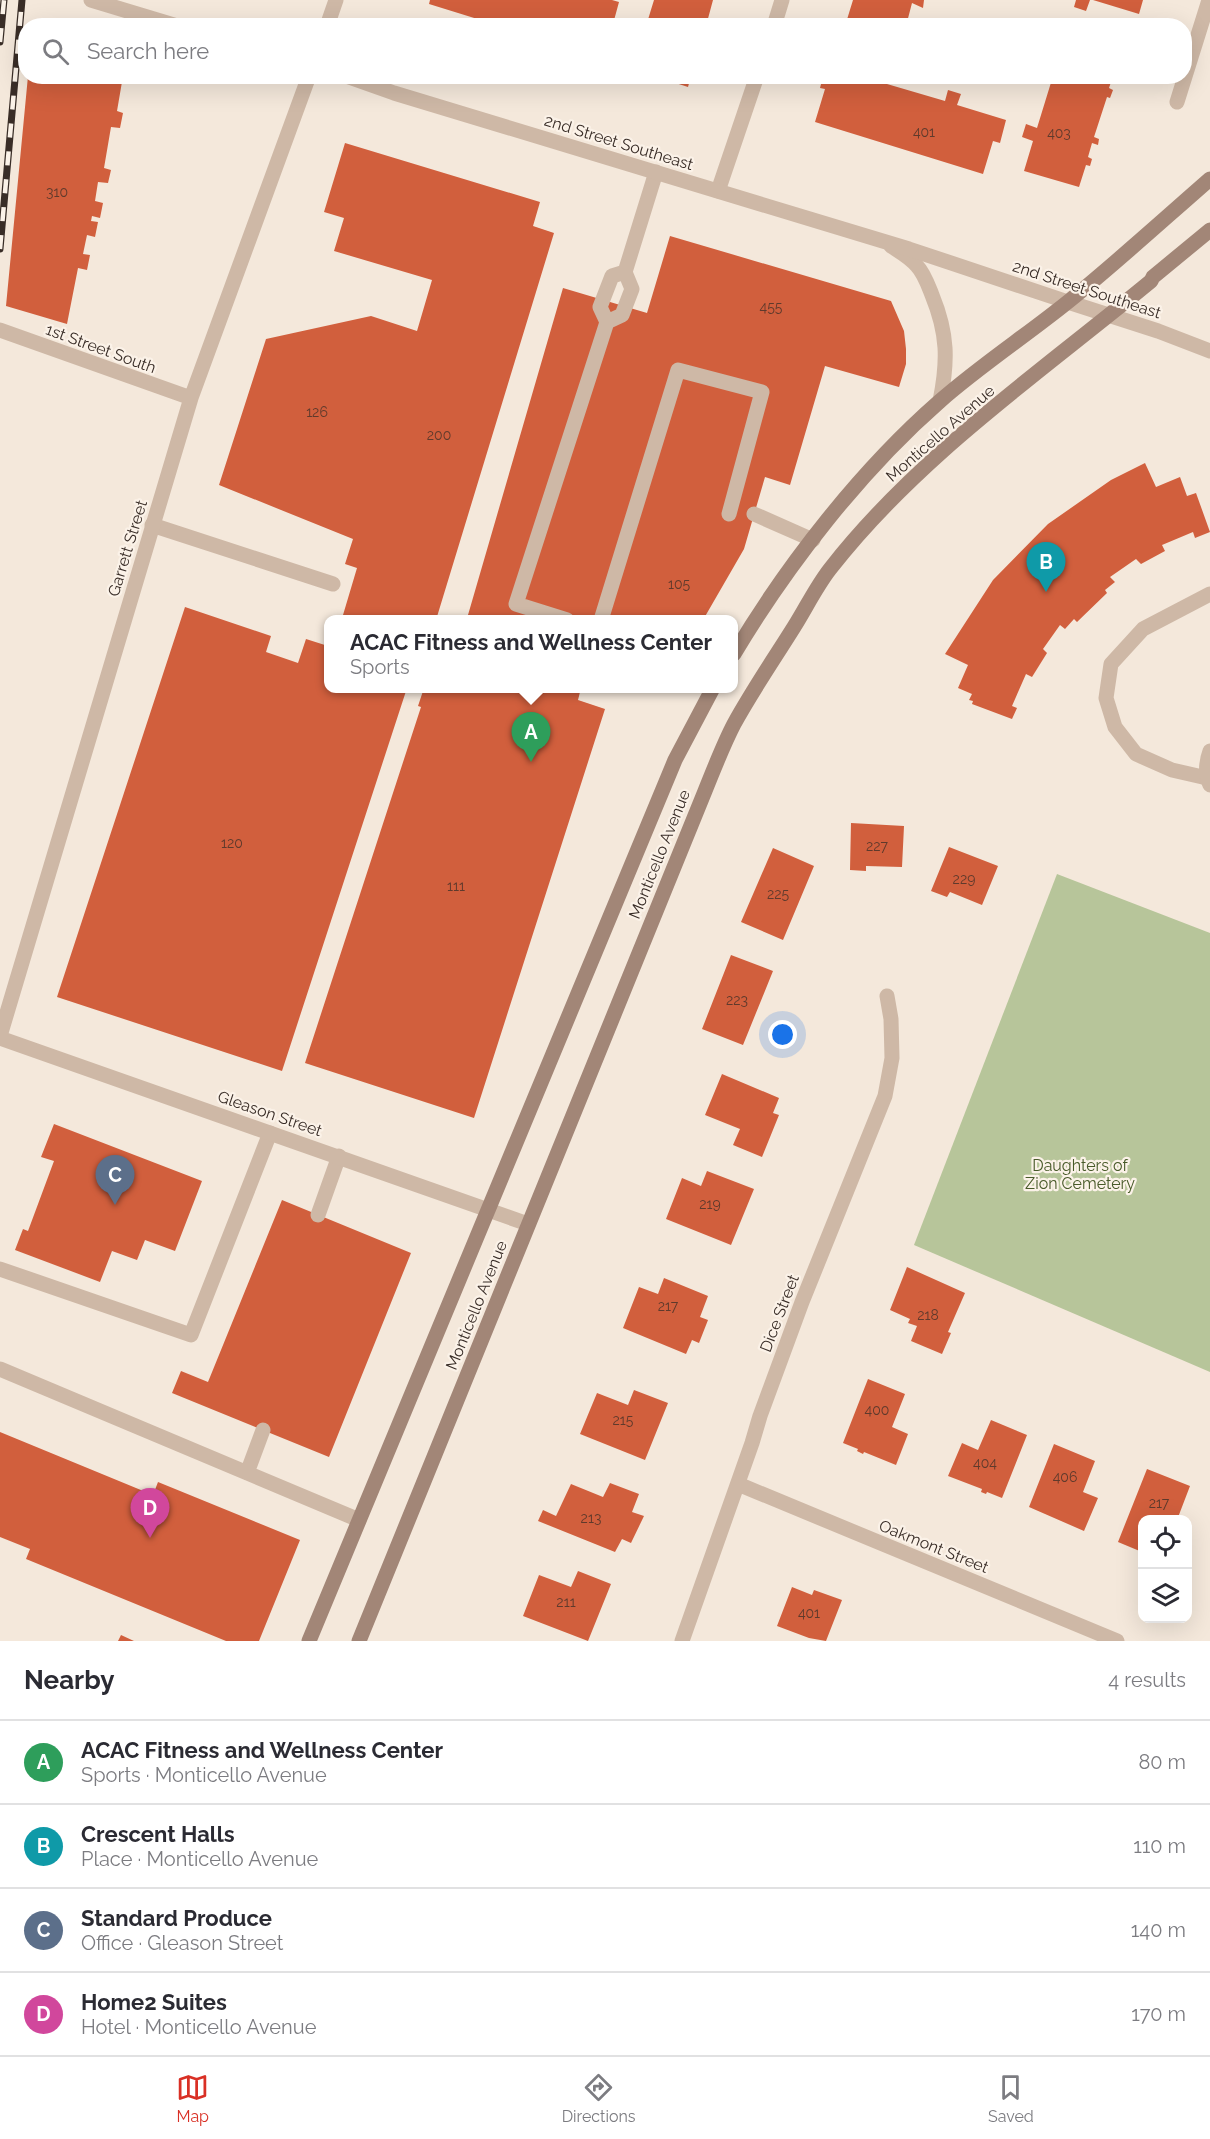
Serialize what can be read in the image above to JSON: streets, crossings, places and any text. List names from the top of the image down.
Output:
{
  "streets": {
    "main road": ["Monticello Avenue"],
    "street": [
      "2nd Street Southeast",
      "1st Street South",
      "Garrett Street",
      "Gleason Street",
      "Dice Street",
      "Oakmont Street"
    ]
  },
  "crossings": [
    ["2nd Street Southeast", "Monticello Avenue"],
    ["1st Street South", "Garrett Street"],
    ["Monticello Avenue", "Gleason Street"],
    ["Garrett Street", "Gleason Street"],
    ["Dice Street", "Oakmont Street"]
  ],
  "parks": ["Daughters of Zion Cemetery"],
  "house_numbers": [
    "401",
    "403",
    "310",
    "455",
    "126",
    "200",
    "105",
    "120",
    "227",
    "229",
    "111",
    "225",
    "223",
    "219",
    "217",
    "218",
    "400",
    "215",
    "404",
    "406",
    "217",
    "213",
    "211",
    "401"
  ],
  "page": {
    "search": "Search here",
    "pins": [
      "B",
      "A",
      "C",
      "D"
    ],
    "popup": ["ACAC Fitness and Wellness Center", "Sports"],
    "heading": ["Nearby", "4 results"],
    "list": [
      {
        "mark": "A",
        "name": "ACAC Fitness and Wellness Center",
        "note": "Sports · Monticello Avenue",
        "value": "80 m"
      },
      {
        "mark": "B",
        "name": "Crescent Halls",
        "note": "Place · Monticello Avenue",
        "value": "110 m"
      },
      {
        "mark": "C",
        "name": "Standard Produce",
        "note": "Office · Gleason Street",
        "value": "140 m"
      },
      {
        "mark": "D",
        "name": "Home2 Suites",
        "note": "Hotel · Monticello Avenue",
        "value": "170 m"
      }
    ],
    "nav": ["Map", "Directions", "Saved"]
  }
}
